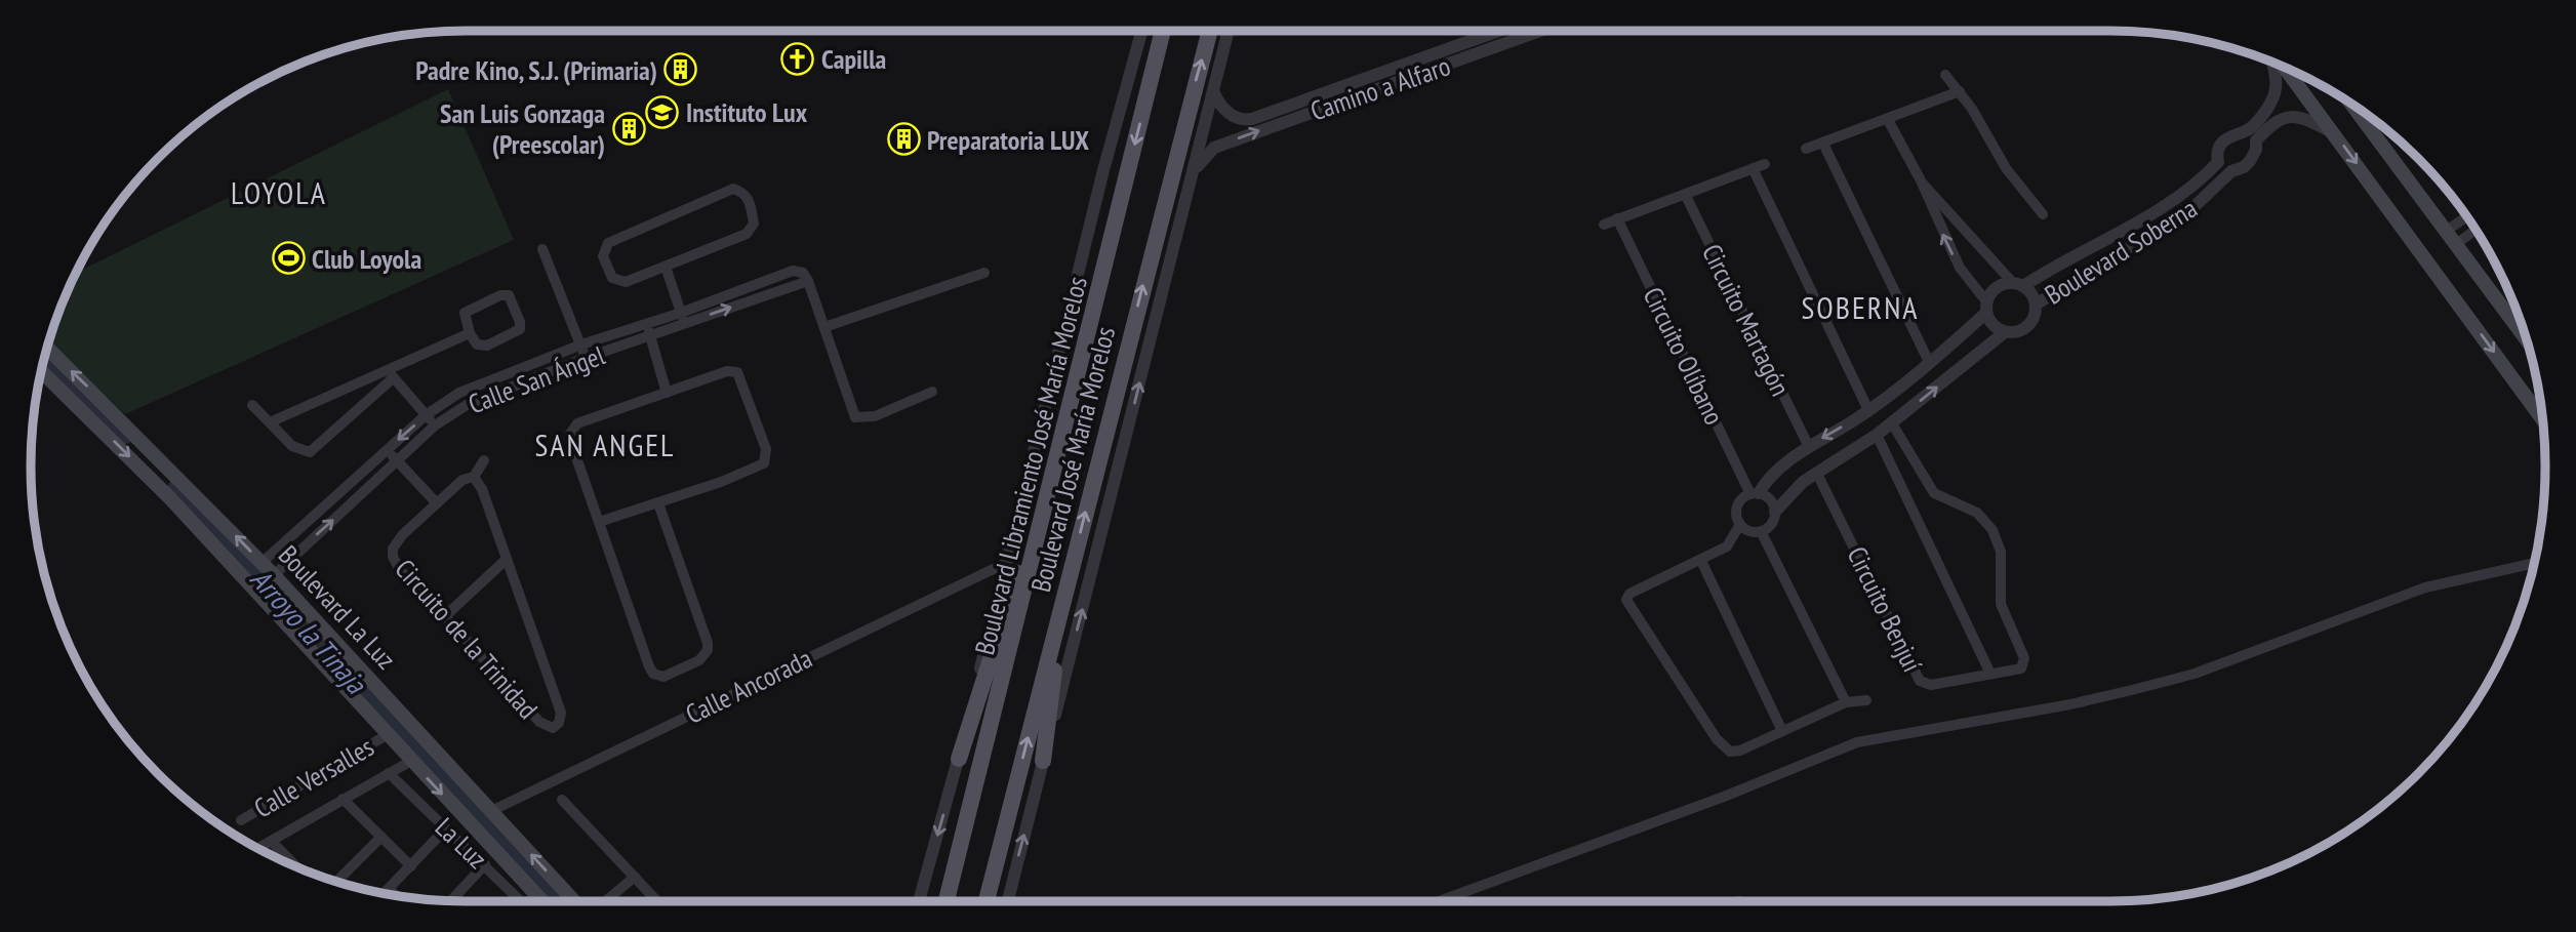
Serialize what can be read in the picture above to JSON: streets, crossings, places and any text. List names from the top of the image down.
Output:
{
  "streets": {
    "main road": ["Boulevard José María Morelos", "Boulevard La Luz"],
    "street": [
      "Camino a Alfaro",
      "Boulevard Soberna",
      "Circuito Martagón",
      "Circuito Olíbano",
      "Calle San Ángel",
      "Boulevard Libramiento José María Morelos",
      "Circuito Benjuí",
      "Circuito de la Trinidad",
      "Calle Ancorada",
      "Calle Versalles",
      "La Luz"
    ]
  },
  "crossings": [
    ["Calle San Ángel", "Boulevard La Luz"],
    ["Boulevard Libramiento José María Morelos", "Calle Ancorada"],
    ["Boulevard La Luz", "Calle Ancorada"],
    ["Boulevard La Luz", "Calle Versalles"]
  ],
  "districts": ["LOYOLA", "SOBERNA", "SAN ANGEL"],
  "water": ["Arroyo la Tinaja"],
  "places": {
    "church": ["Capilla"],
    "building": ["Padre Kino, S.J. (Primaria)", "San Luis Gonzaga (Preescolar)", "Preparatoria LUX"],
    "school or university": ["Instituto Lux"],
    "sports": ["Club Loyola"]
  }
}
